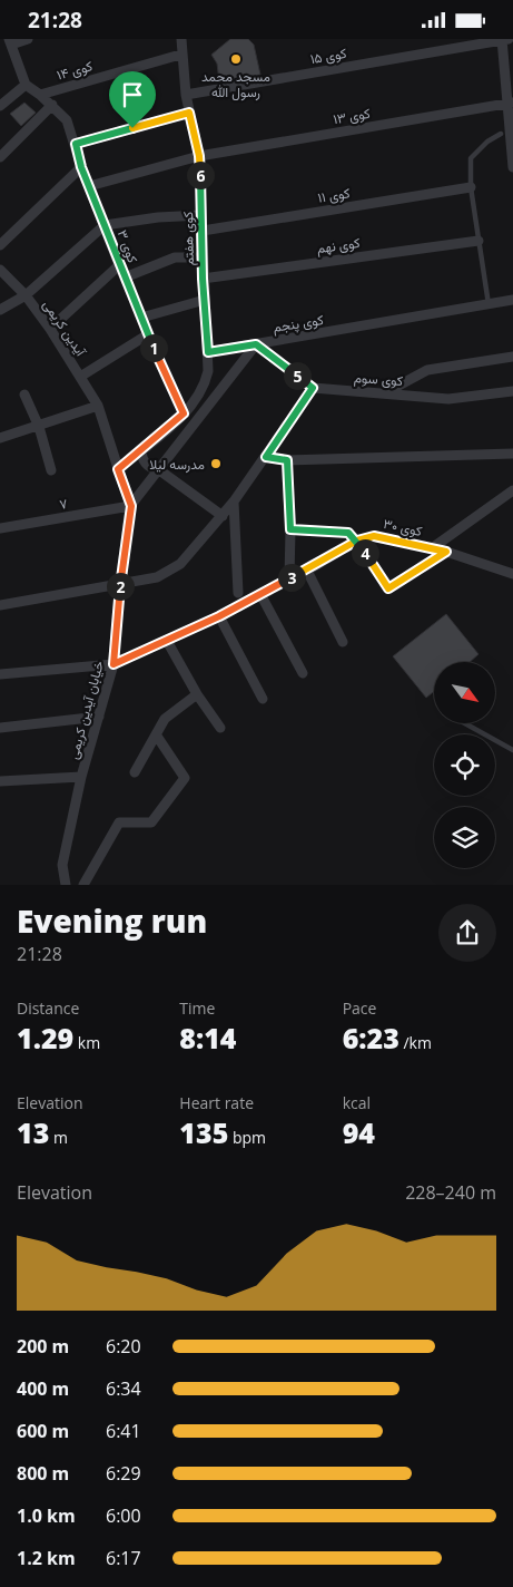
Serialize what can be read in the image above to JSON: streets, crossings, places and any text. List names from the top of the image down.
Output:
{
  "streets": {
    "street": [
      "کوی ۱۵",
      "کوی ۱۴",
      "کوی ۱۳",
      "کوی ۱۱",
      "کوی هفتم",
      "کوی نهم",
      "کوی ۳",
      "کوی پنجم",
      "آیدین کریمی",
      "کوی سوم",
      "۷",
      "کوی ۳۰",
      "خیابان آیدین کریمی"
    ]
  },
  "crossings": [
    ["کوی ۱۵", "کوی هفتم"],
    ["کوی ۱۴", "کوی هفتم"],
    ["کوی ۱۴", "کوی ۳"],
    ["کوی ۱۳", "کوی هفتم"],
    ["کوی ۱۳", "کوی ۳"],
    ["کوی ۱۱", "کوی هفتم"],
    ["کوی هفتم", "کوی نهم"],
    ["کوی هفتم", "کوی ۳"],
    ["کوی هفتم", "آیدین کریمی"],
    ["کوی پنجم", "آیدین کریمی"],
    ["کوی پنجم", "۷"],
    ["کوی پنجم", "خیابان آیدین کریمی"],
    ["آیدین کریمی", "۷"],
    ["آیدین کریمی", "خیابان آیدین کریمی"],
    ["۷", "خیابان آیدین کریمی"],
    ["کوی ۳۰", "خیابان آیدین کریمی"]
  ],
  "places": ["مسجد محمد رسول الله", "مدرسه لیلا"],
  "north": "bottom right",
  "page": {
    "status": "21:28",
    "pins": [
      "6",
      "1",
      "5",
      "4",
      "3",
      "2"
    ],
    "heading": ["Evening run", "21:28"],
    "stats": [
      ["Distance", "1.29 km"],
      ["Time", "8:14"],
      ["Pace", "6:23 /km"],
      ["Elevation", "13 m"],
      ["Heart rate", "135 bpm"],
      ["kcal", "94"]
    ],
    "chart": ["Elevation", "228–240 m"],
    "list": [
      {
        "name": "200 m",
        "note": "6:20"
      },
      {
        "name": "400 m",
        "note": "6:34"
      },
      {
        "name": "600 m",
        "note": "6:41"
      },
      {
        "name": "800 m",
        "note": "6:29"
      },
      {
        "name": "1.0 km",
        "note": "6:00"
      },
      {
        "name": "1.2 km",
        "note": "6:17"
      }
    ]
  }
}
